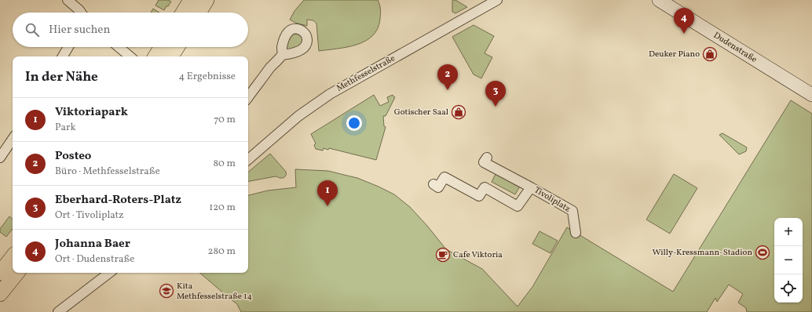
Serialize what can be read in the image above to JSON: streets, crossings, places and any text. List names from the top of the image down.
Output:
{
  "streets": {
    "main road": ["Dudenstraße"],
    "street": ["Methfesselstraße", "Tivoliplatz"]
  },
  "places": {
    "shop": ["Deuker Piano", "Gotischer Saal"],
    "sports": ["Willy-Kressmann-Stadion"],
    "cafe": ["Cafe Viktoria"],
    "school or university": ["Kita Methfesselstraße 14"]
  },
  "page": {
    "pins": [
      "4",
      "2",
      "3",
      "1"
    ],
    "search": "Hier suchen",
    "heading": ["In der Nähe", "4 Ergebnisse"],
    "list": [
      {
        "mark": "1",
        "name": "Viktoriapark",
        "note": "Park",
        "value": "70 m"
      },
      {
        "mark": "2",
        "name": "Posteo",
        "note": "Büro · Methfesselstraße",
        "value": "80 m"
      },
      {
        "mark": "3",
        "name": "Eberhard-Roters-Platz",
        "note": "Ort · Tivoliplatz",
        "value": "120 m"
      },
      {
        "mark": "4",
        "name": "Johanna Baer",
        "note": "Ort · Dudenstraße",
        "value": "280 m"
      }
    ],
    "map_buttons": ["+", "−"]
  }
}
